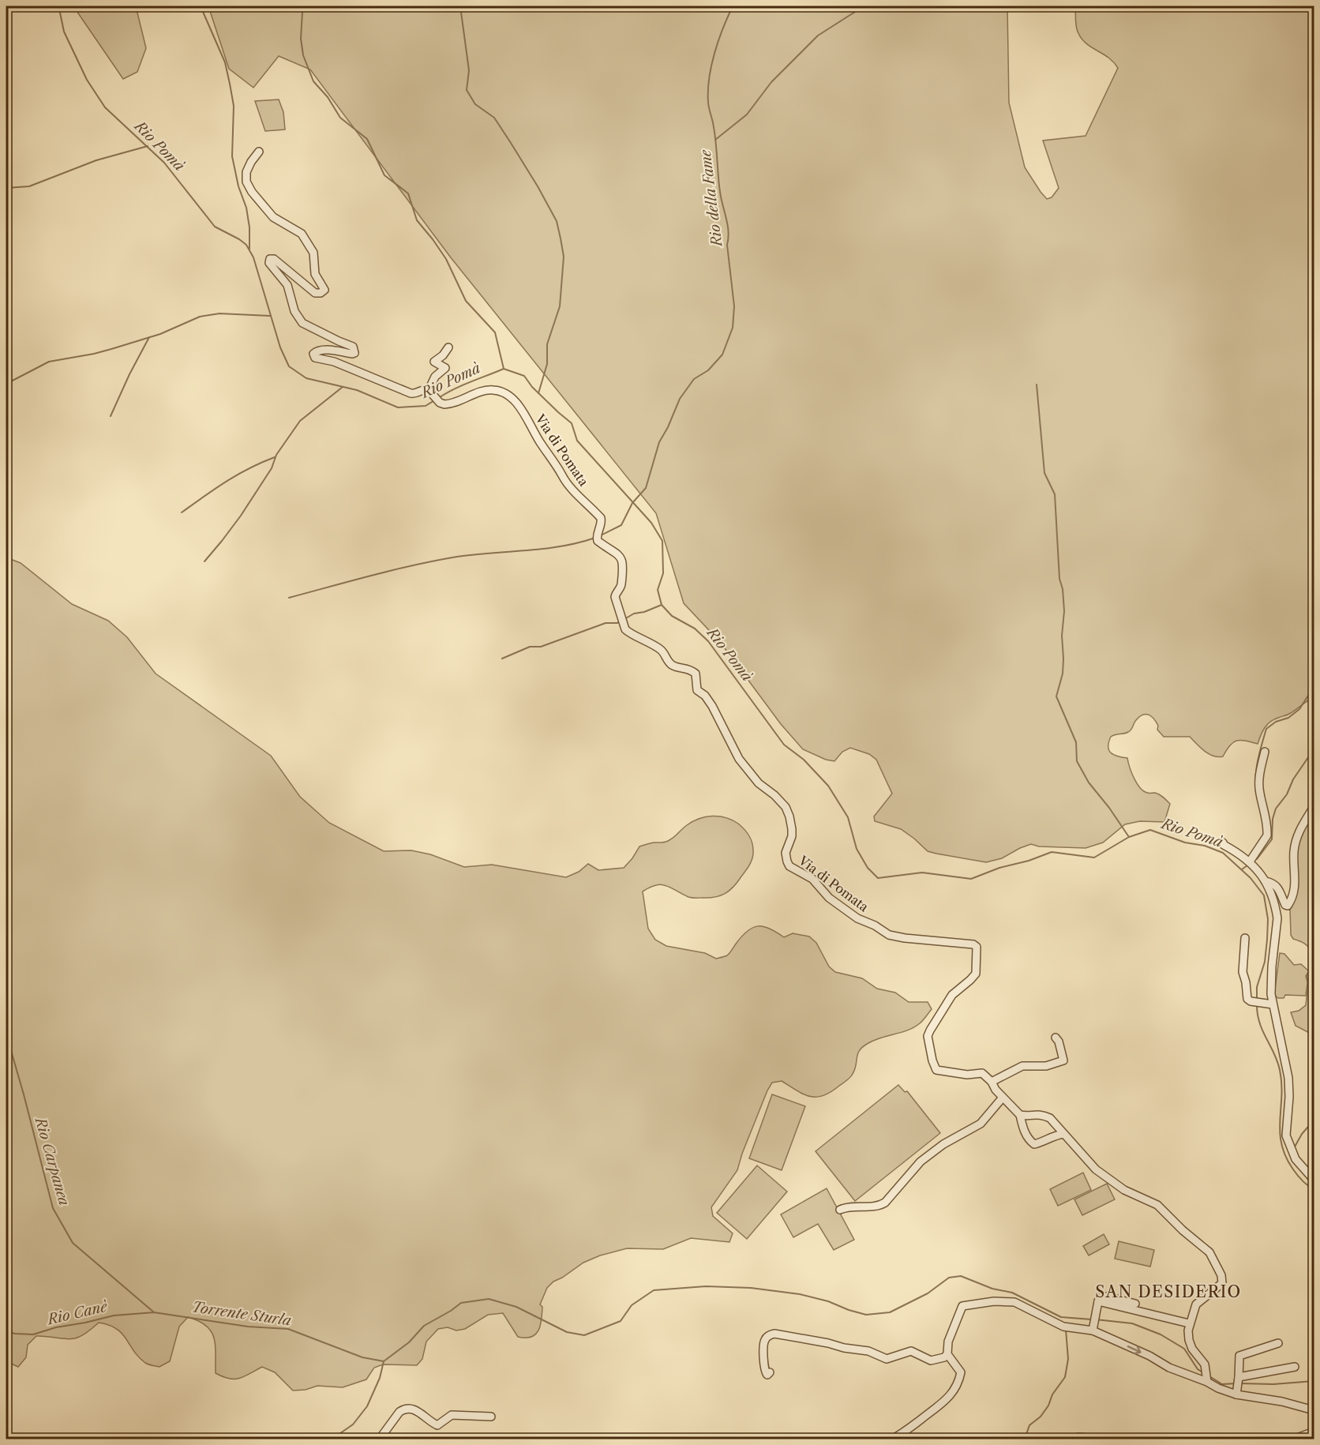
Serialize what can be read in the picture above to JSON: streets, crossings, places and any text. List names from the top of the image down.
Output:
{
  "streets": {
    "street": ["Via di Pomata"]
  },
  "districts": ["SAN DESIDERIO"],
  "water": [
    "Rio Pomà",
    "Rio della Fame",
    "Rio Carpanea",
    "Rio Canè",
    "Torrente Sturla"
  ]
}
